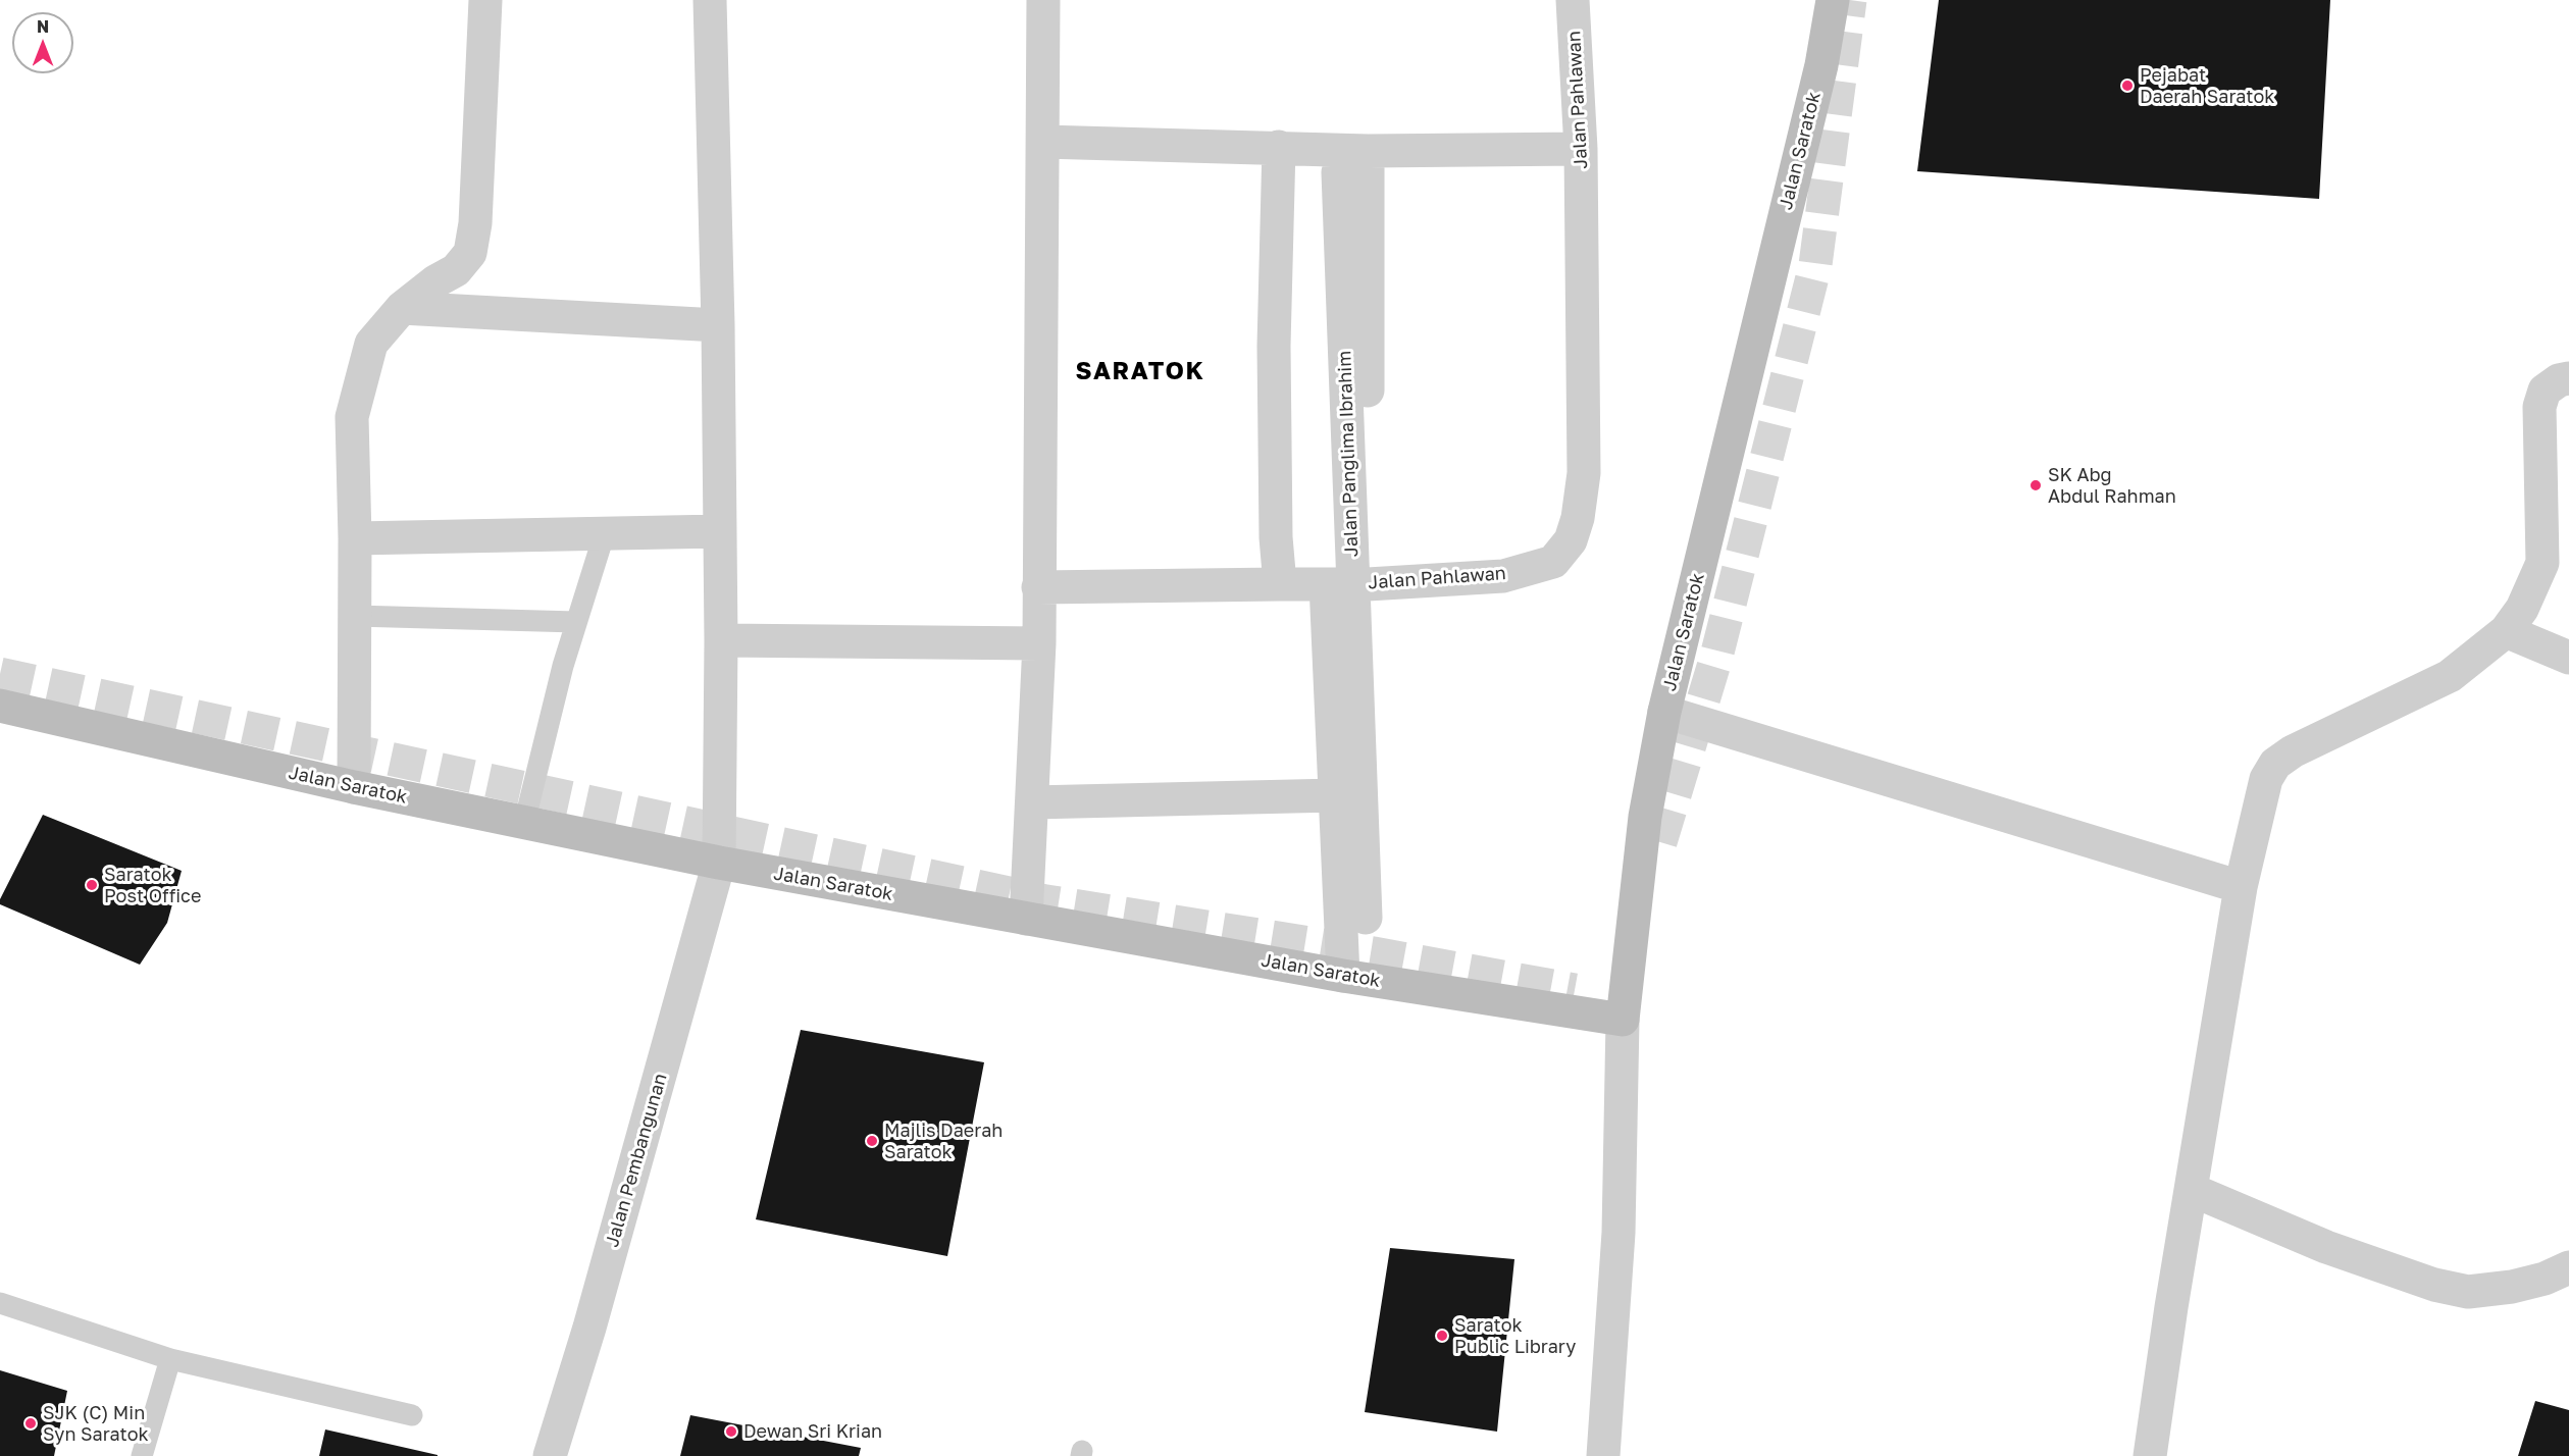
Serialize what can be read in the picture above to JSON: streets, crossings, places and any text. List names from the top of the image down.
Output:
{
  "streets": {
    "main road": ["Jalan Saratok"],
    "street": ["Jalan Pahlawan", "Jalan Panglima Ibrahim", "Jalan Pembangunan"]
  },
  "crossings": [
    ["Jalan Saratok", "Jalan Pembangunan"]
  ],
  "districts": ["SARATOK"],
  "places": [
    "Pejabat Daerah Saratok",
    "SK Abg Abdul Rahman",
    "Saratok Post Office",
    "Majlis Daerah Saratok",
    "Saratok Public Library",
    "SJK (C) Min Syn Saratok",
    "Dewan Sri Krian"
  ],
  "north": "top"
}
